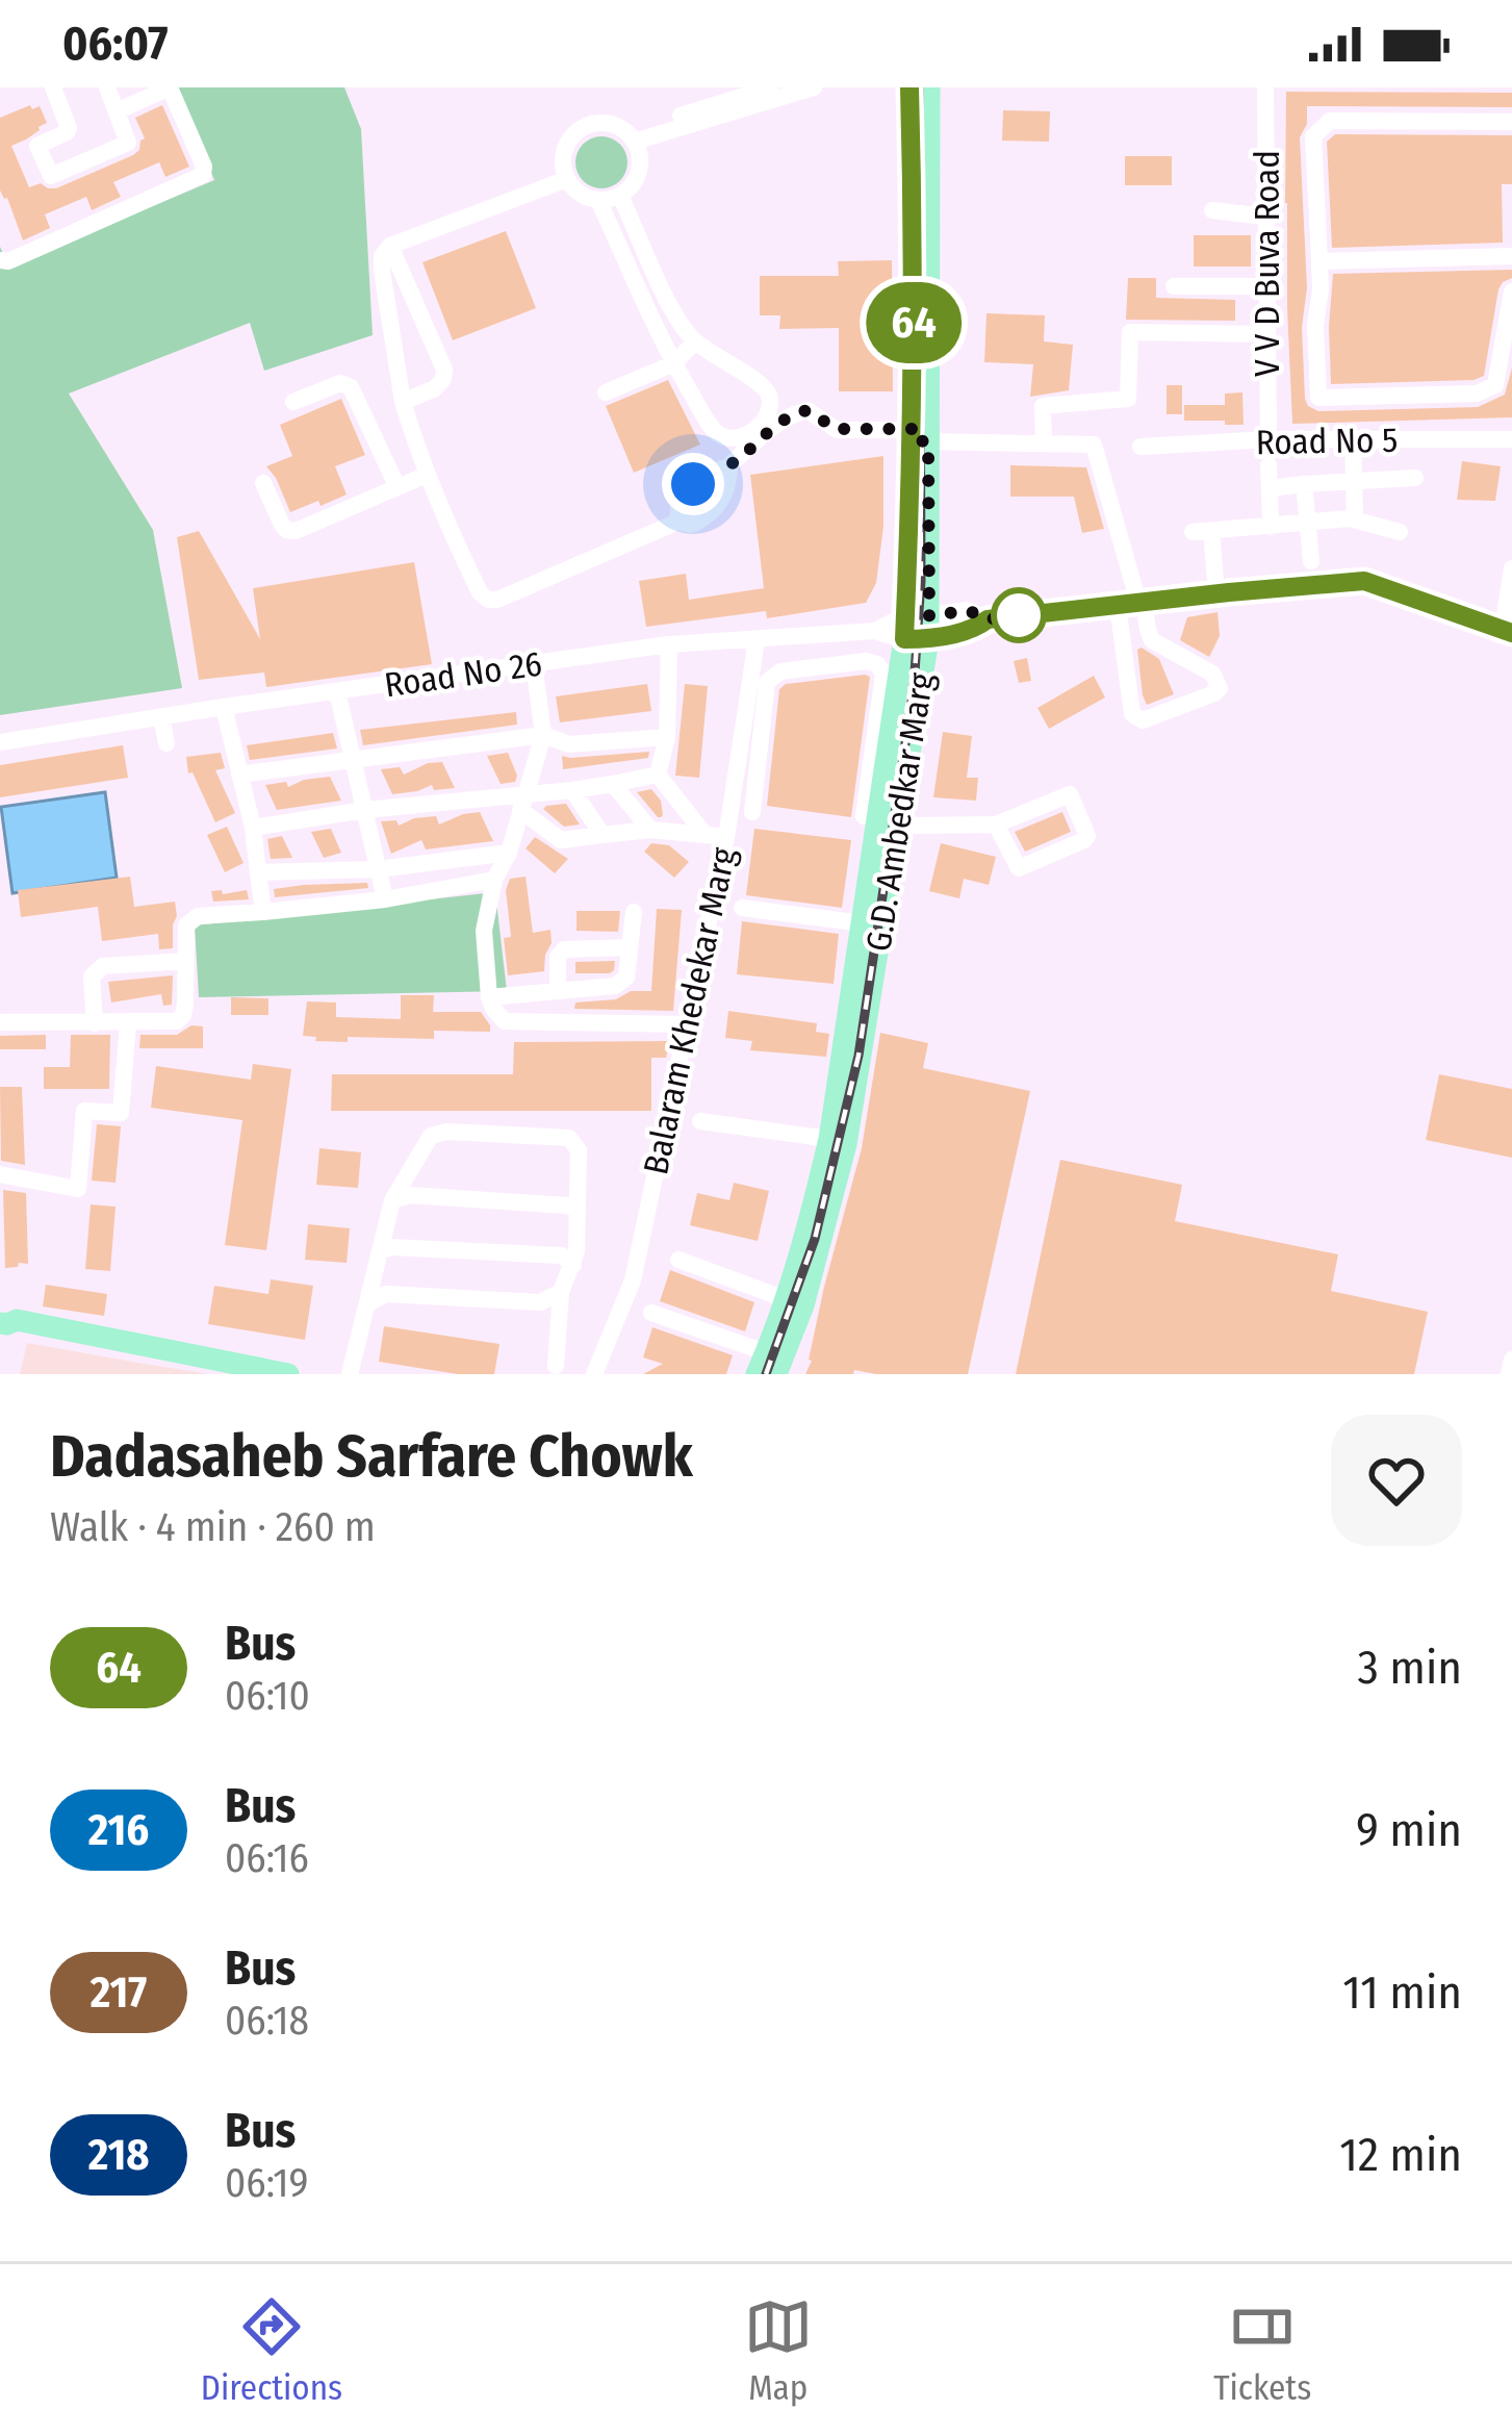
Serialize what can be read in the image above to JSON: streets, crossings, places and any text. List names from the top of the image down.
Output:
{
  "streets": {
    "main road": ["G.D. Ambedkar Marg"],
    "street": [
      "V V D Buva Road",
      "Road No 5",
      "Road No 26",
      "Balaram Khedekar Marg"
    ]
  },
  "crossings": [
    ["V V D Buva Road", "Road No 5"],
    ["Road No 26", "G.D. Ambedkar Marg"],
    ["Road No 26", "Balaram Khedekar Marg"]
  ],
  "lines": ["bus line 64"],
  "page": {
    "status": "06:07",
    "on_map": "64",
    "heading": ["Dadasaheb Sarfare Chowk", "Walk · 4 min · 260 m"],
    "list": [
      {
        "mark": "64",
        "name": "Bus",
        "note": "06:10",
        "value": "3 min"
      },
      {
        "mark": "216",
        "name": "Bus",
        "note": "06:16",
        "value": "9 min"
      },
      {
        "mark": "217",
        "name": "Bus",
        "note": "06:18",
        "value": "11 min"
      },
      {
        "mark": "218",
        "name": "Bus",
        "note": "06:19",
        "value": "12 min"
      }
    ],
    "tabs": ["Directions", "Map", "Tickets"]
  }
}
